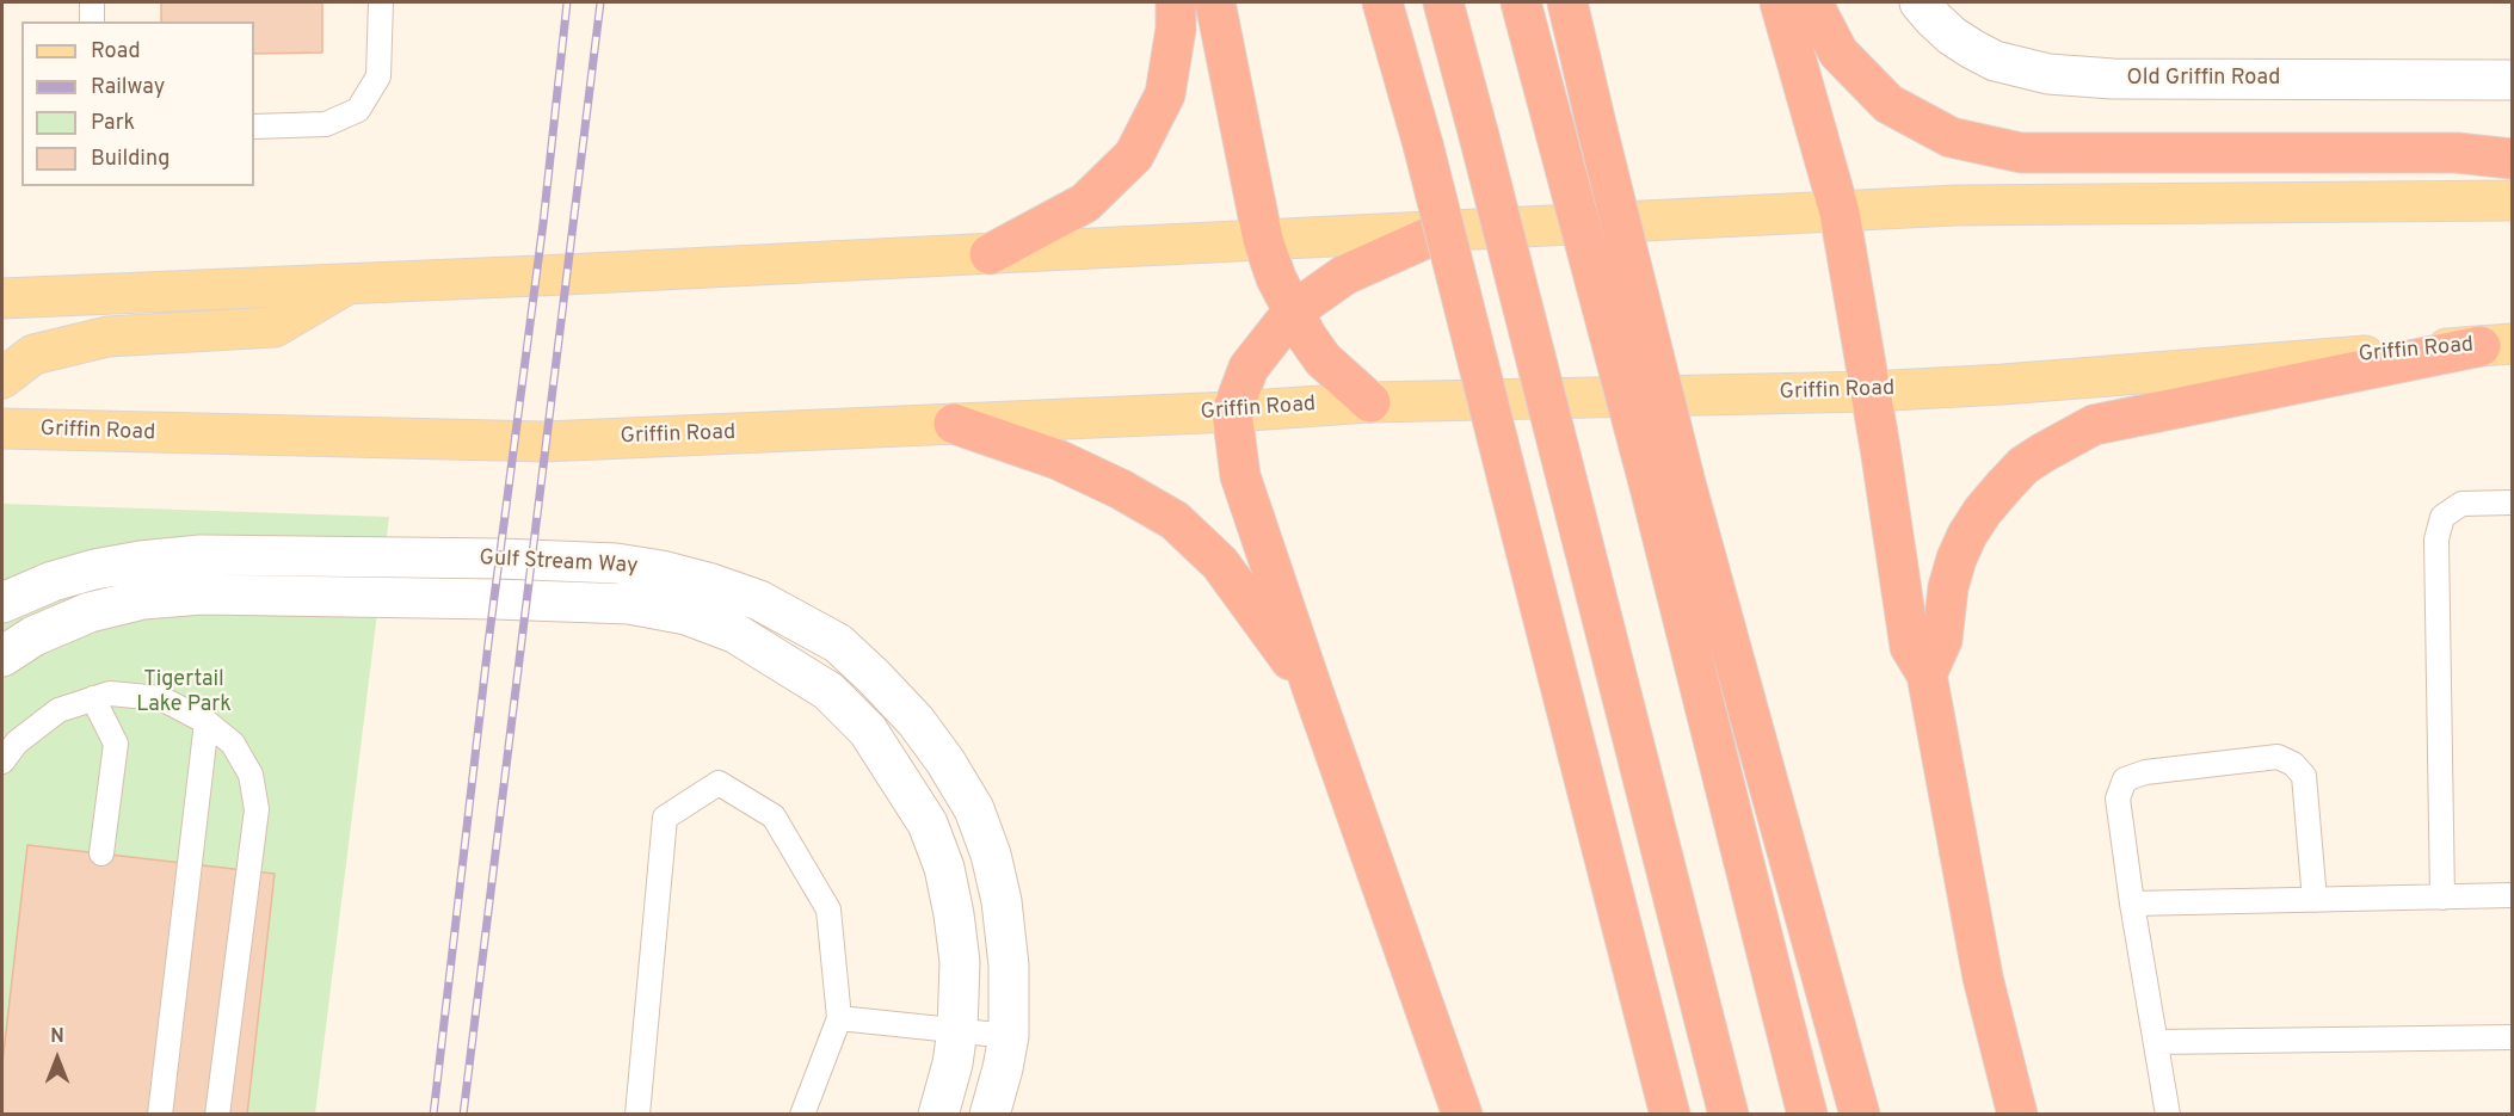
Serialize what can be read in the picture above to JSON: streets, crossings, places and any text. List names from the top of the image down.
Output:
{
  "streets": {
    "main road": ["Griffin Road"],
    "street": ["Old Griffin Road", "Gulf Stream Way"]
  },
  "parks": ["Tigertail Lake Park"],
  "legend": [
    "Road",
    "Railway",
    "Park",
    "Building"
  ],
  "north": "top"
}
